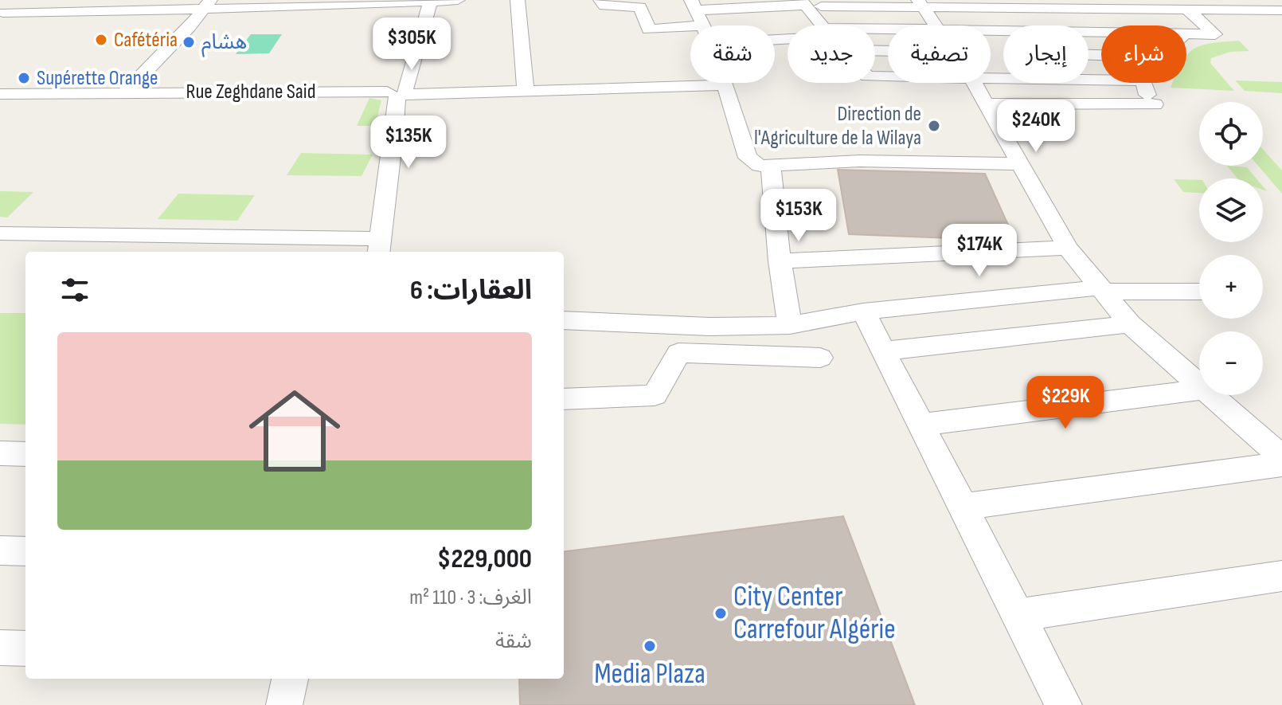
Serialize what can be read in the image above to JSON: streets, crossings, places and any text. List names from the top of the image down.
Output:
{
  "streets": {
    "street": ["Rue Zeghdane Said"]
  },
  "places": [
    "Cafétéria",
    "هشام",
    "Supérette Orange",
    "Direction de l'Agriculture de la Wilaya",
    "City Center Carrefour Algérie",
    "Media Plaza"
  ],
  "page": {
    "price": [
      "$305K",
      "$240K",
      "$135K",
      "$153K",
      "$174K",
      "$229K"
    ],
    "chip": [
      "شراء",
      "إيجار",
      "تصفية",
      "جديد",
      "شقة"
    ],
    "map_buttons": ["+", "−"],
    "heading": "العقارات: 6",
    "list": [
      {
        "name": "$229,000",
        "note": "الغرف: 3 · 110 m² · شقة"
      }
    ]
  }
}
